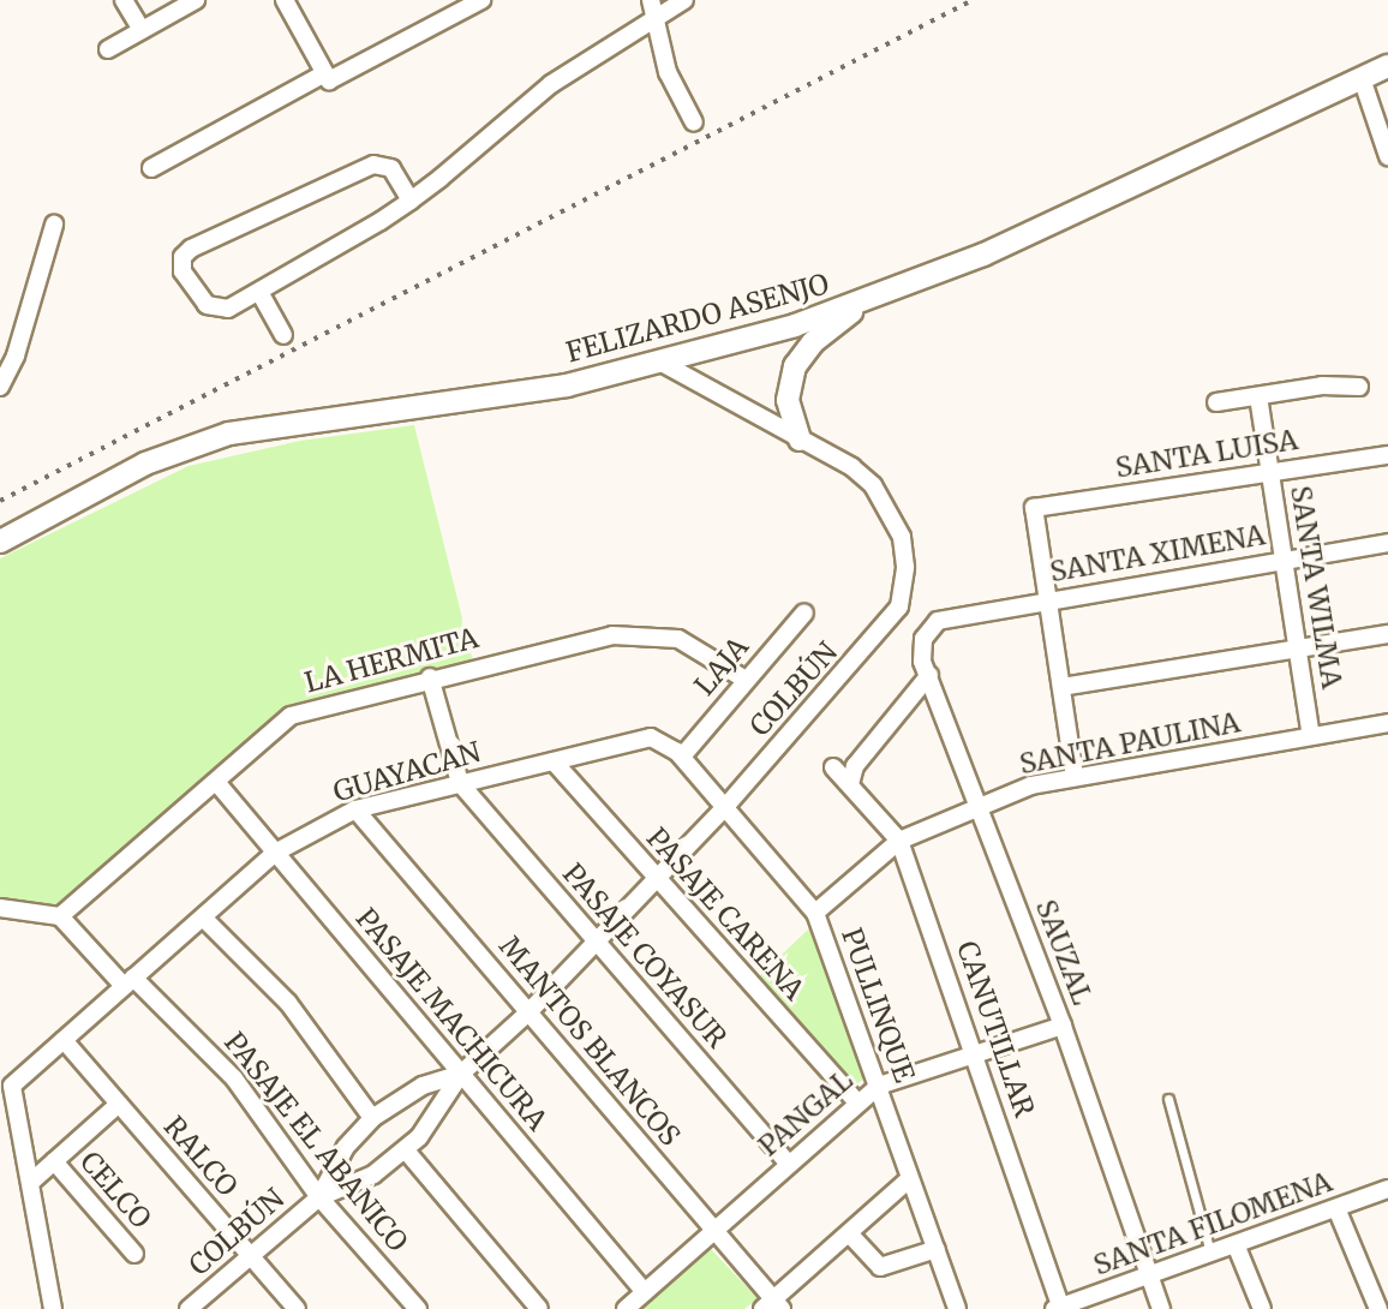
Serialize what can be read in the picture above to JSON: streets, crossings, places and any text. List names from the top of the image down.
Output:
{
  "streets": {
    "street": [
      "FELIZARDO ASENJO",
      "SANTA LUISA",
      "SANTA XIMENA",
      "SANTA WILMA",
      "LA HERMITA",
      "LAJA",
      "COLBÚN",
      "SANTA PAULINA",
      "GUAYACAN",
      "PASAJE CARENA",
      "SAUZAL",
      "PASAJE COYASUR",
      "PULLINQUE",
      "PASAJE MACHICURA",
      "CANUTILLAR",
      "MANTOS BLANCOS",
      "PANGAL",
      "PASAJE EL ABANICO",
      "RALCO",
      "CELCO",
      "SANTA FILOMENA"
    ]
  },
  "crossings": [
    ["FELIZARDO ASENJO", "COLBÚN"],
    ["SANTA LUISA", "SANTA XIMENA"],
    ["SANTA LUISA", "SANTA WILMA"],
    ["SANTA XIMENA", "SANTA WILMA"],
    ["SANTA XIMENA", "SAUZAL"],
    ["SANTA WILMA", "SANTA PAULINA"],
    ["LA HERMITA", "LAJA"],
    ["LA HERMITA", "PASAJE MACHICURA"],
    ["LAJA", "GUAYACAN"],
    ["LAJA", "PULLINQUE"],
    ["COLBÚN", "PASAJE CARENA"],
    ["COLBÚN", "PASAJE COYASUR"],
    ["COLBÚN", "PULLINQUE"],
    ["COLBÚN", "PASAJE MACHICURA"],
    ["COLBÚN", "MANTOS BLANCOS"],
    ["COLBÚN", "PASAJE EL ABANICO"],
    ["COLBÚN", "RALCO"],
    ["SANTA PAULINA", "SAUZAL"],
    ["SANTA PAULINA", "PULLINQUE"],
    ["SANTA PAULINA", "CANUTILLAR"],
    ["GUAYACAN", "PASAJE CARENA"],
    ["GUAYACAN", "PASAJE COYASUR"],
    ["GUAYACAN", "PULLINQUE"],
    ["GUAYACAN", "PASAJE MACHICURA"],
    ["GUAYACAN", "MANTOS BLANCOS"],
    ["GUAYACAN", "PASAJE EL ABANICO"],
    ["GUAYACAN", "RALCO"],
    ["PASAJE CARENA", "PANGAL"],
    ["SAUZAL", "PANGAL"],
    ["SAUZAL", "SANTA FILOMENA"],
    ["PASAJE COYASUR", "PANGAL"],
    ["PULLINQUE", "PANGAL"],
    ["PASAJE MACHICURA", "PANGAL"],
    ["CANUTILLAR", "PANGAL"],
    ["CANUTILLAR", "SANTA FILOMENA"],
    ["MANTOS BLANCOS", "PANGAL"]
  ]
}
